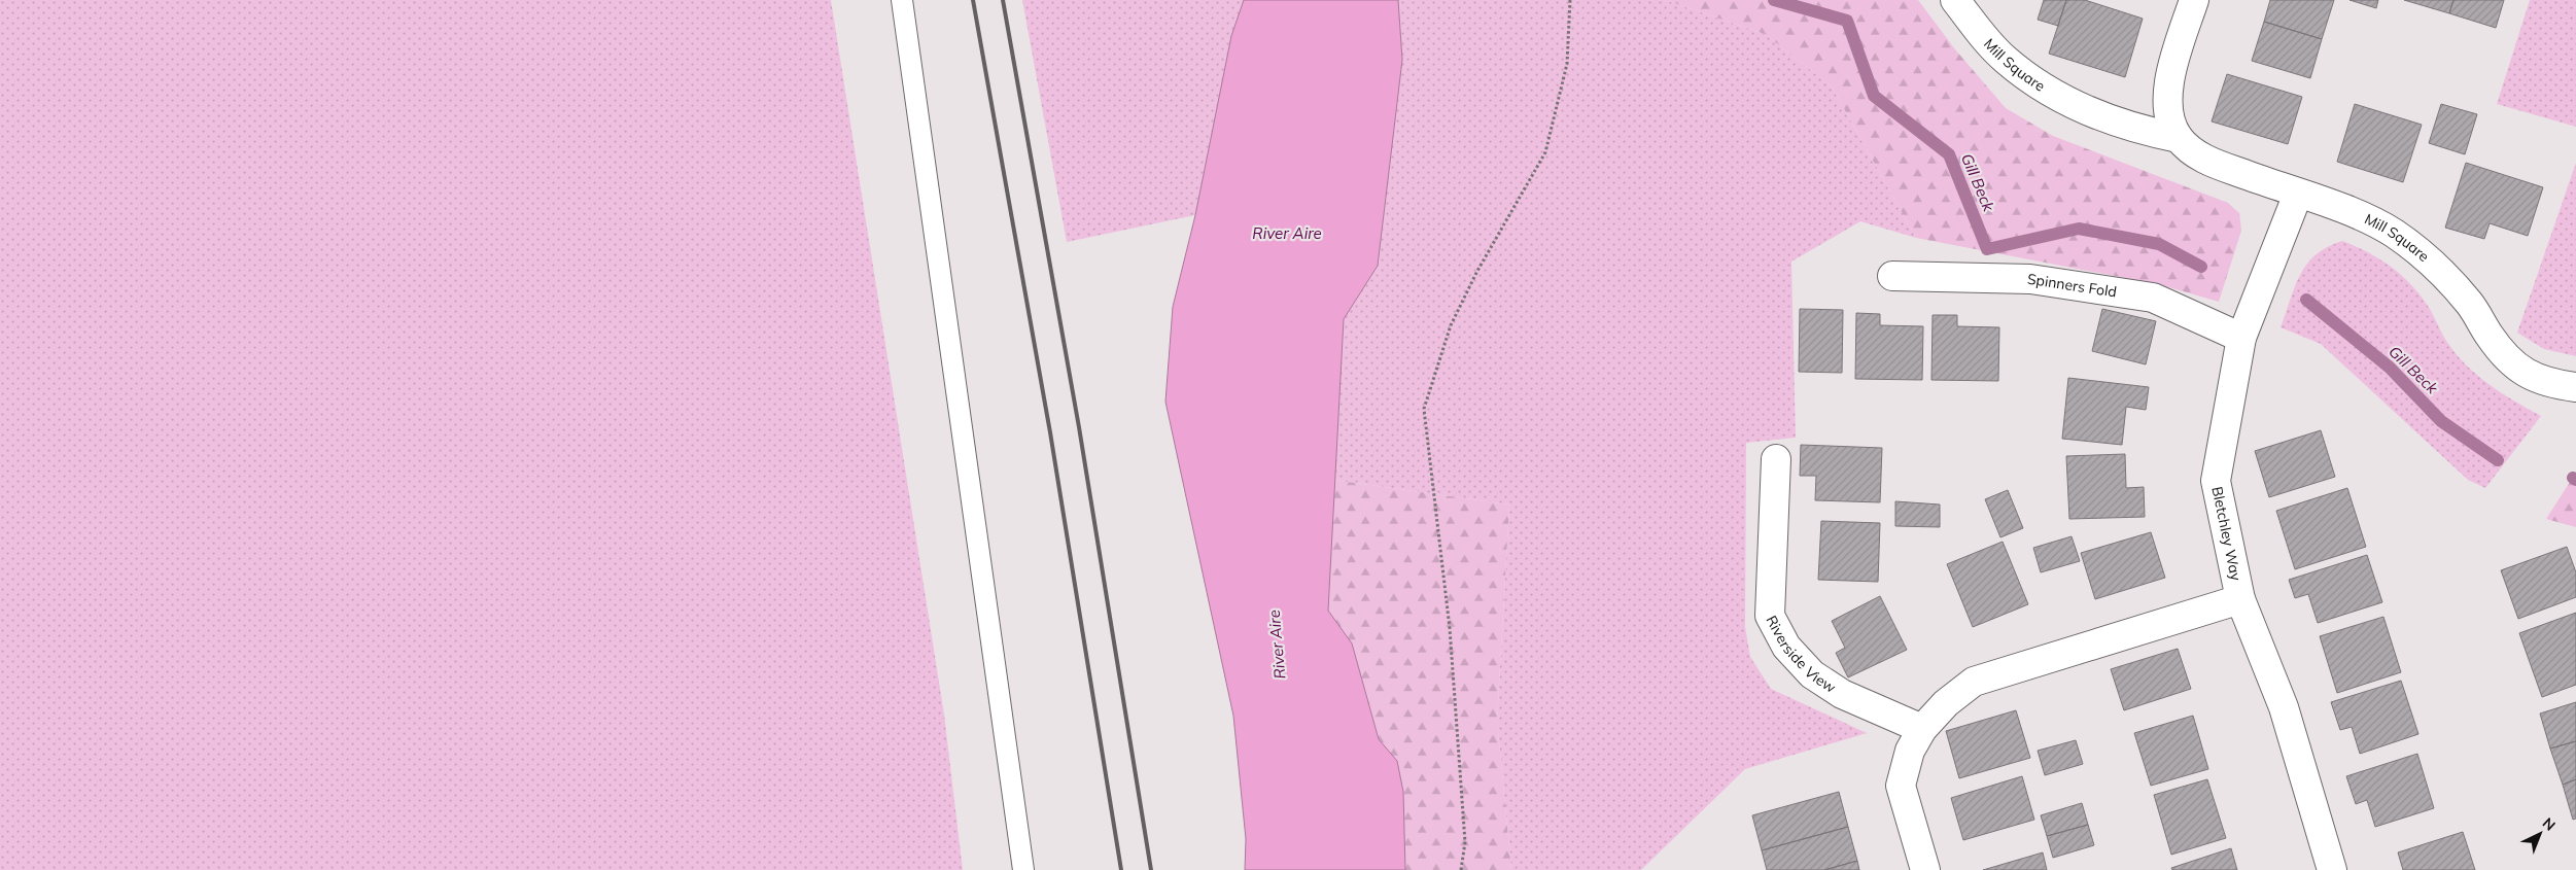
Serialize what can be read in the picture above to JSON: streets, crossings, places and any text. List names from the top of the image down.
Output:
{
  "streets": {
    "street": [
      "Mill Square",
      "Spinners Fold",
      "Bletchley Way",
      "Riverside View"
    ]
  },
  "crossings": [
    ["Mill Square", "Bletchley Way"],
    ["Spinners Fold", "Bletchley Way"]
  ],
  "water": ["Gill Beck", "River Aire"],
  "north": "top right"
}
